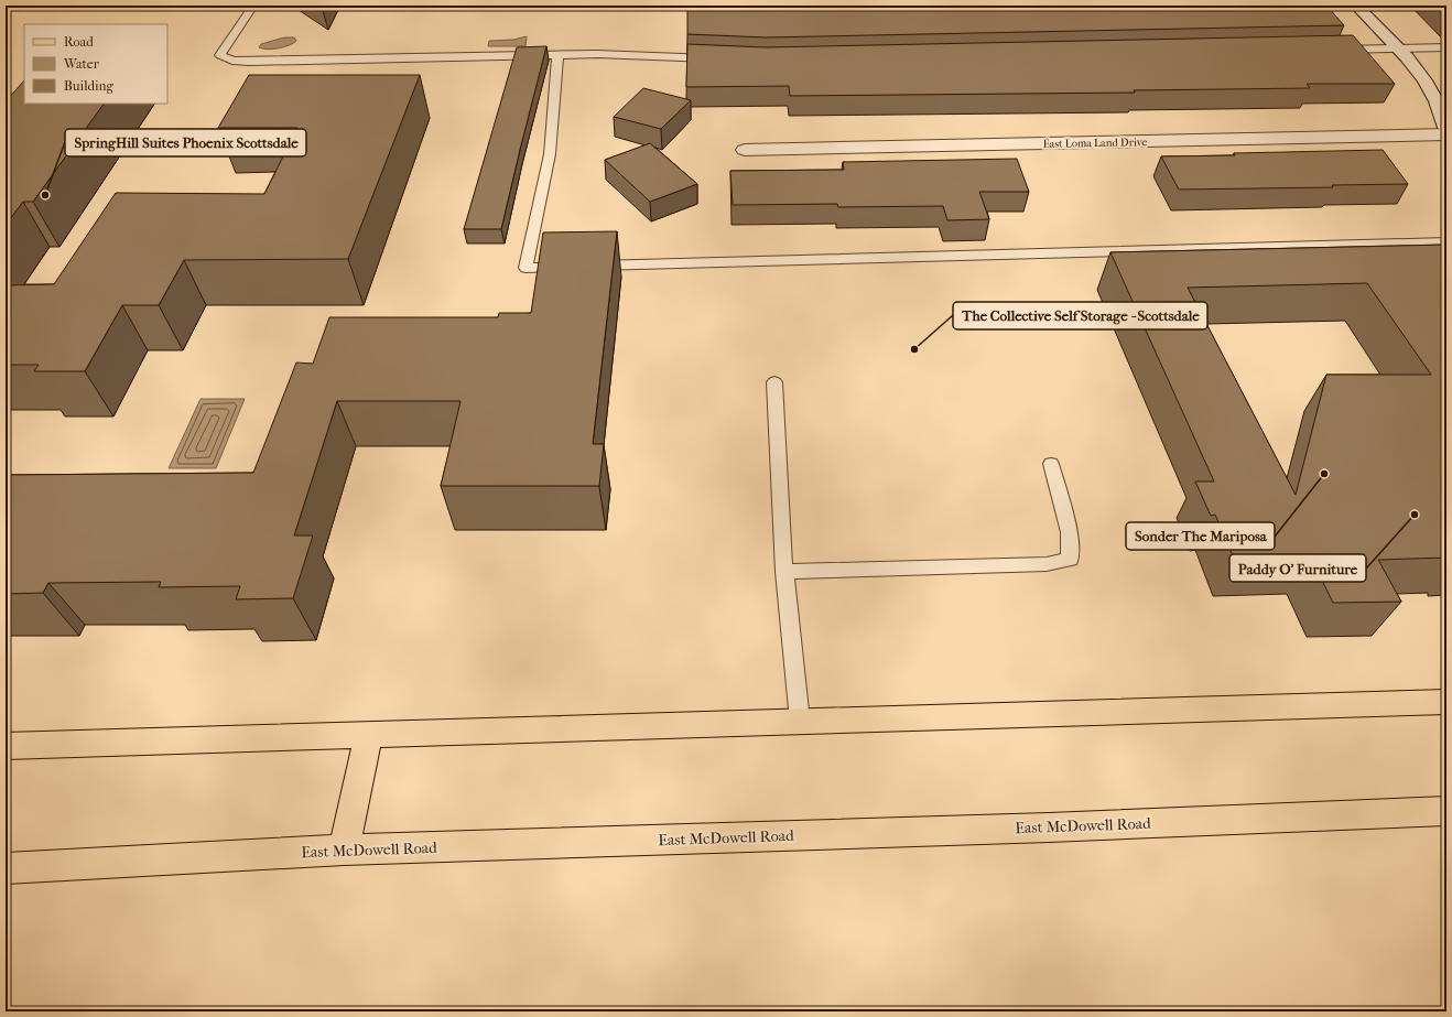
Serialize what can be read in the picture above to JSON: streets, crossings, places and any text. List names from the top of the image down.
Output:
{
  "streets": {
    "main road": ["East McDowell Road"],
    "street": ["East Loma Land Drive"]
  },
  "places": [
    "SpringHill Suites Phoenix Scottsdale",
    "The Collective Self Storage - Scottsdale",
    "Sonder The Mariposa",
    "Paddy O' Furniture"
  ],
  "legend": ["Road", "Water", "Building"]
}
